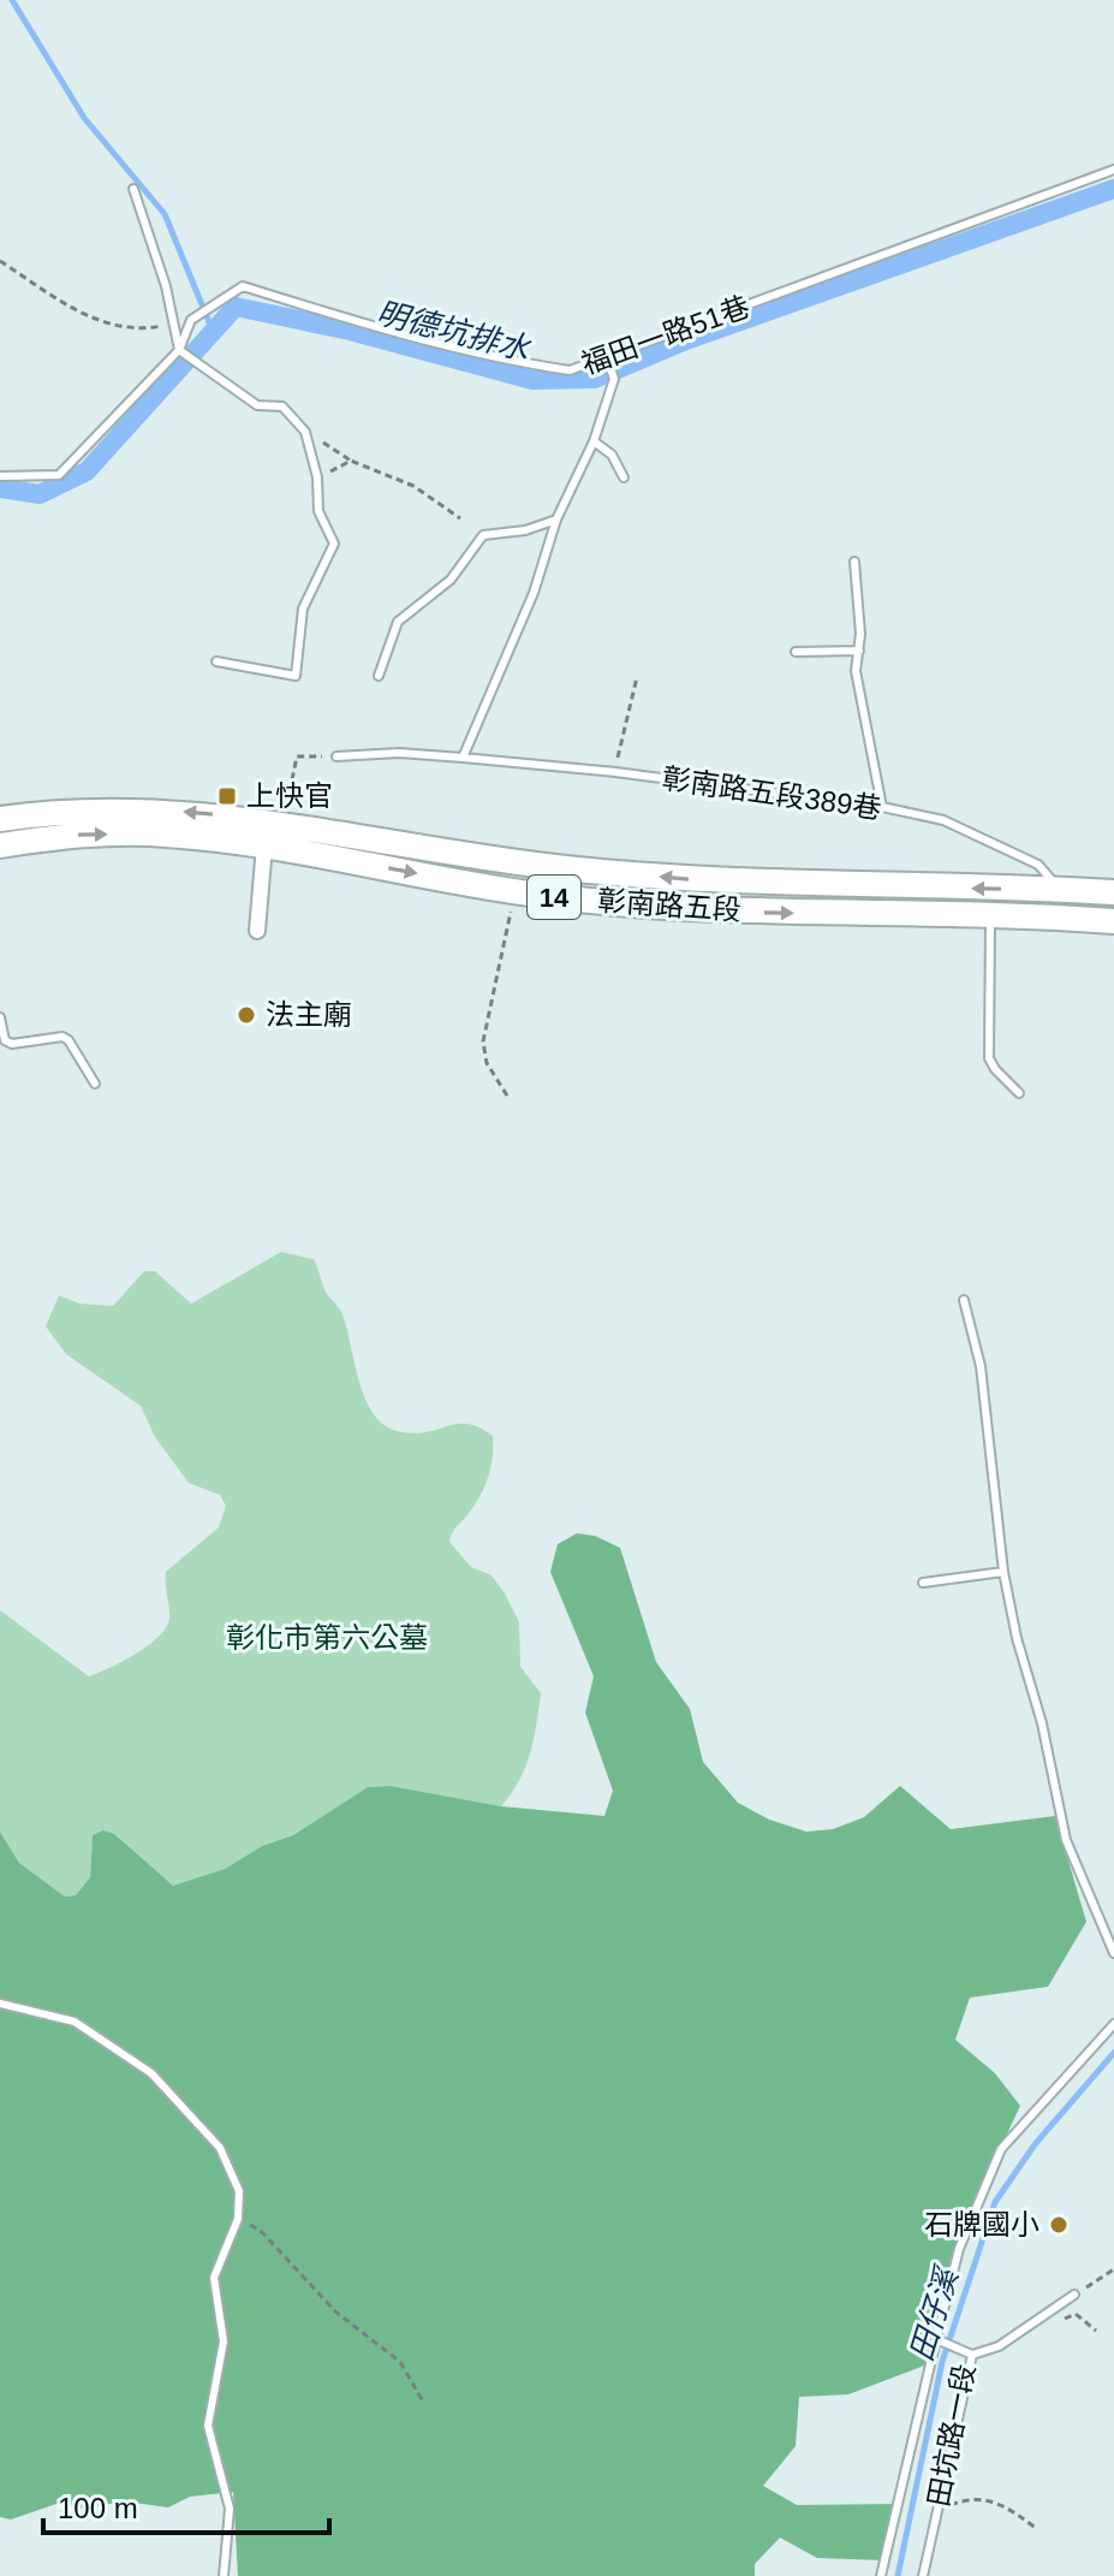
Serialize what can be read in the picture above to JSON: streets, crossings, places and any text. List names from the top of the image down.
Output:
{
  "streets": {
    "main road": ["14", "彰南路五段"],
    "lane": ["福田一路51巷", "彰南路五段389巷", "田坑路一段"]
  },
  "crossings": [
    ["彰南路五段389巷", "彰南路五段"]
  ],
  "water": ["明德坑排水", "田仔溪"],
  "parks": ["彰化市第六公墓"],
  "places": {
    "transit": ["上快官"],
    "other": ["法主廟", "石牌國小"]
  },
  "scale_bar": "100 m"
}
